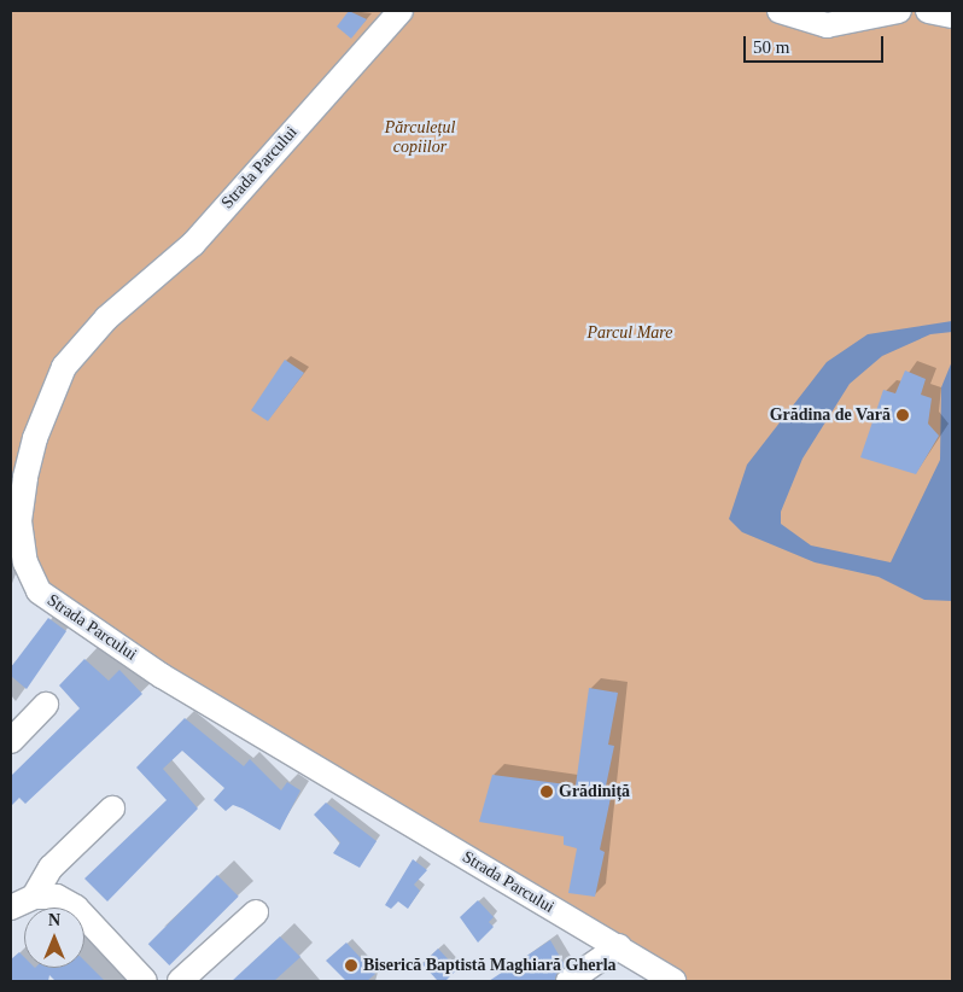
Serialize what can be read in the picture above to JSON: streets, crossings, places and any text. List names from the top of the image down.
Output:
{
  "streets": {
    "street": ["Strada Parcului"]
  },
  "parks": ["Părculețul copiilor", "Parcul Mare"],
  "places": ["Grădina de Vară", "Grădiniță", "Biserică Baptistă Maghiară Gherla"],
  "scale_bar": "50 m",
  "north": "top"
}
